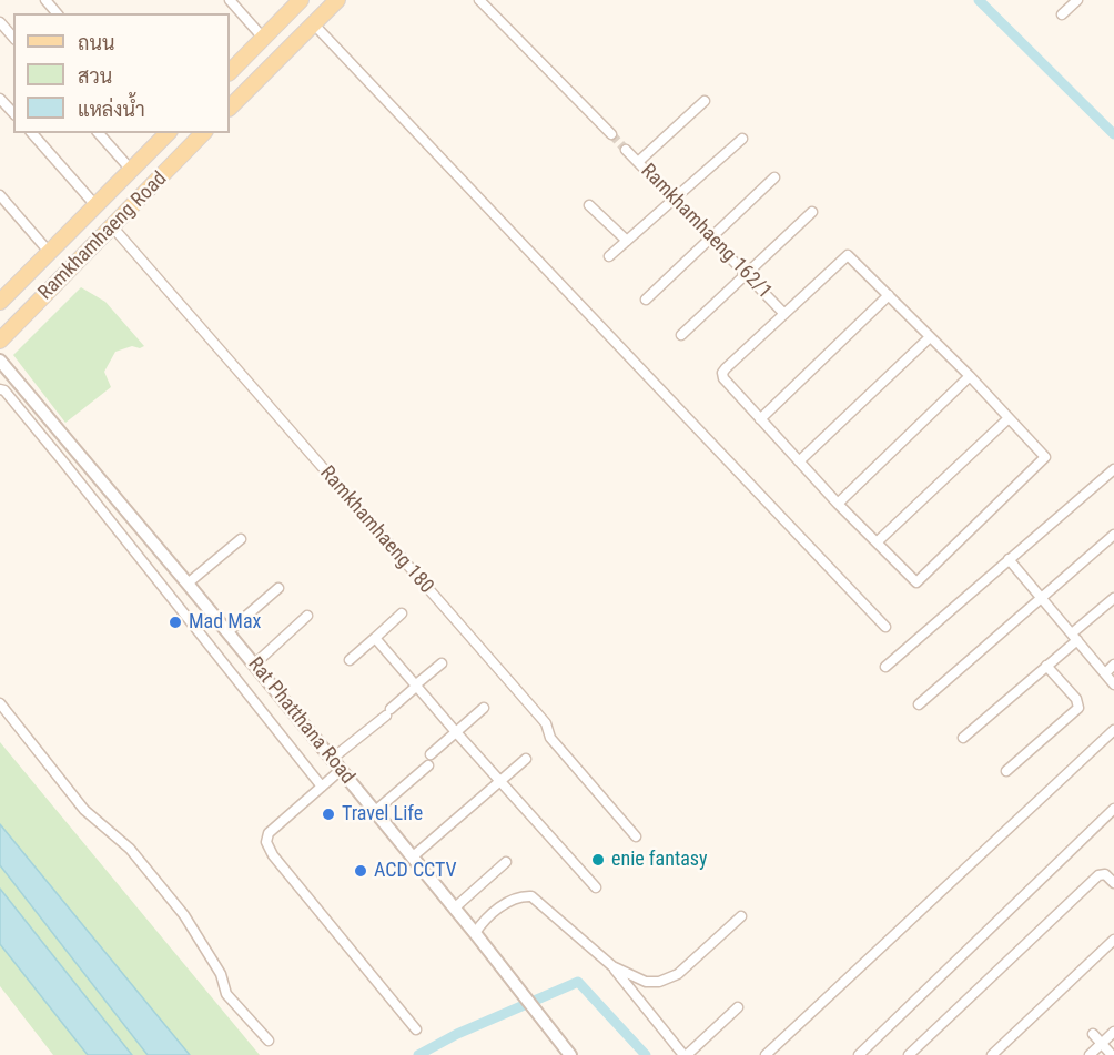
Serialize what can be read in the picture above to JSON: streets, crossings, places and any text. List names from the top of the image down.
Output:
{
  "streets": {
    "main road": ["Ramkhamhaeng Road"],
    "street": ["Ramkhamhaeng 162/1", "Ramkhamhaeng 180", "Rat Phatthana Road"]
  },
  "crossings": [
    ["Ramkhamhaeng Road", "Ramkhamhaeng 180"]
  ],
  "places": [
    "Mad Max",
    "Travel Life",
    "enie fantasy",
    "ACD CCTV"
  ],
  "legend": ["ถนน", "สวน", "แหล่งน้ำ"]
}
